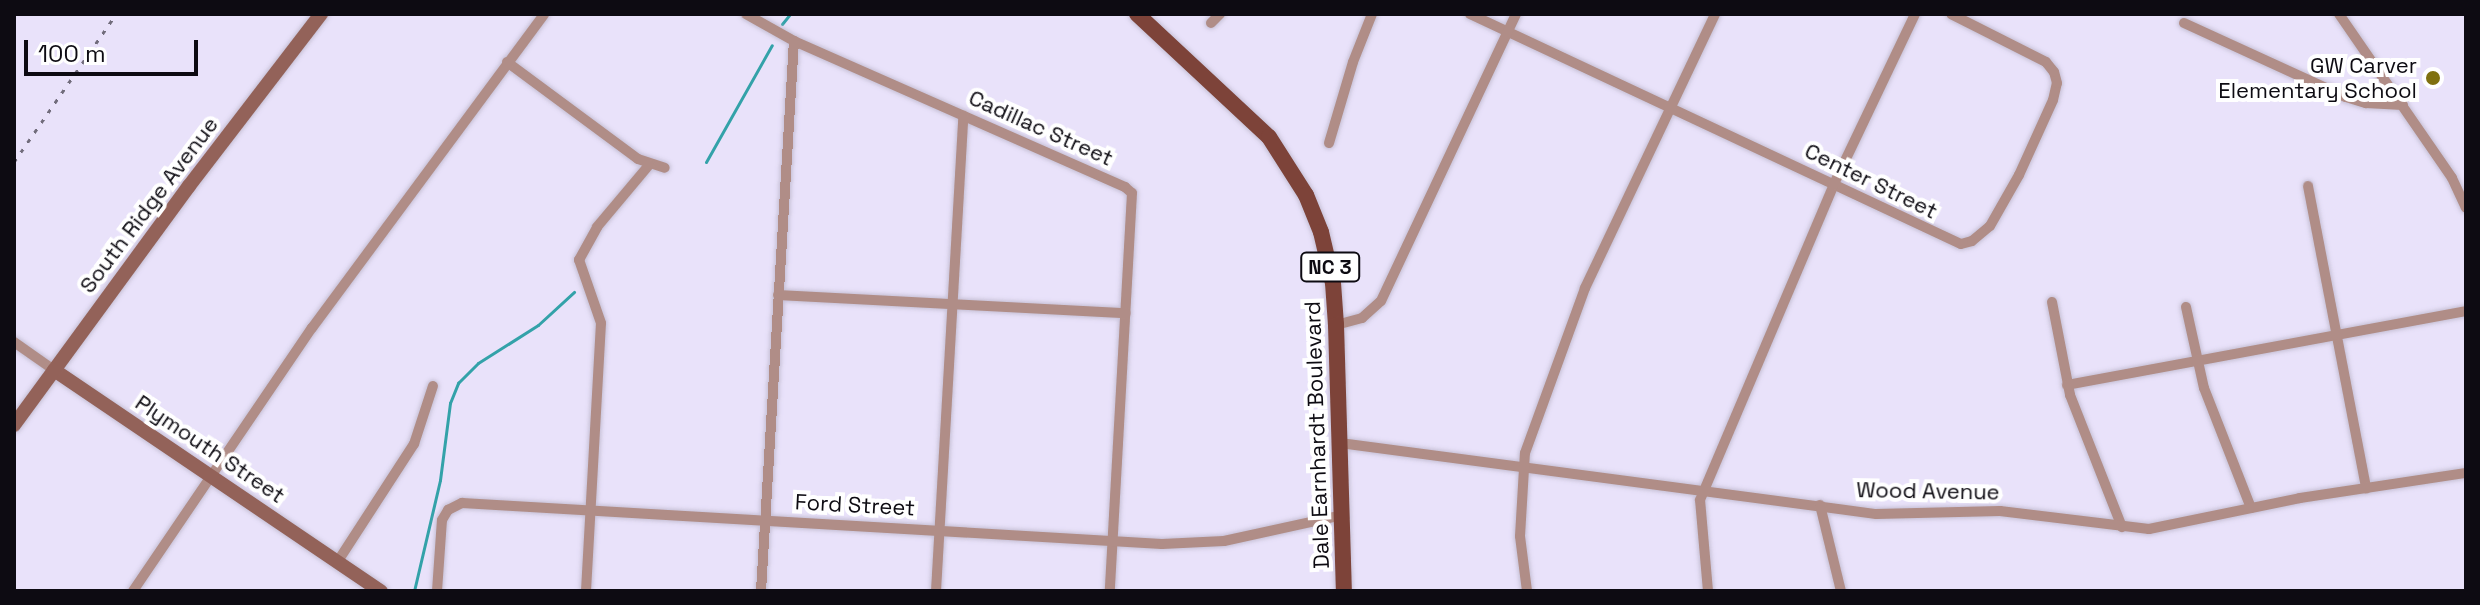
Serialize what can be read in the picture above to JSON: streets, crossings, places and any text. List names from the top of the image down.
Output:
{
  "streets": {
    "main road": ["NC 3", "Dale Earnhardt Boulevard"],
    "street": [
      "Cadillac Street",
      "Center Street",
      "South Ridge Avenue",
      "Plymouth Street",
      "Wood Avenue",
      "Ford Street"
    ]
  },
  "crossings": [
    ["Cadillac Street", "Ford Street"],
    ["South Ridge Avenue", "Plymouth Street"],
    ["Dale Earnhardt Boulevard", "Wood Avenue"],
    ["Dale Earnhardt Boulevard", "Ford Street"]
  ],
  "places": ["GW Carver Elementary School"],
  "scale_bar": "100 m"
}
